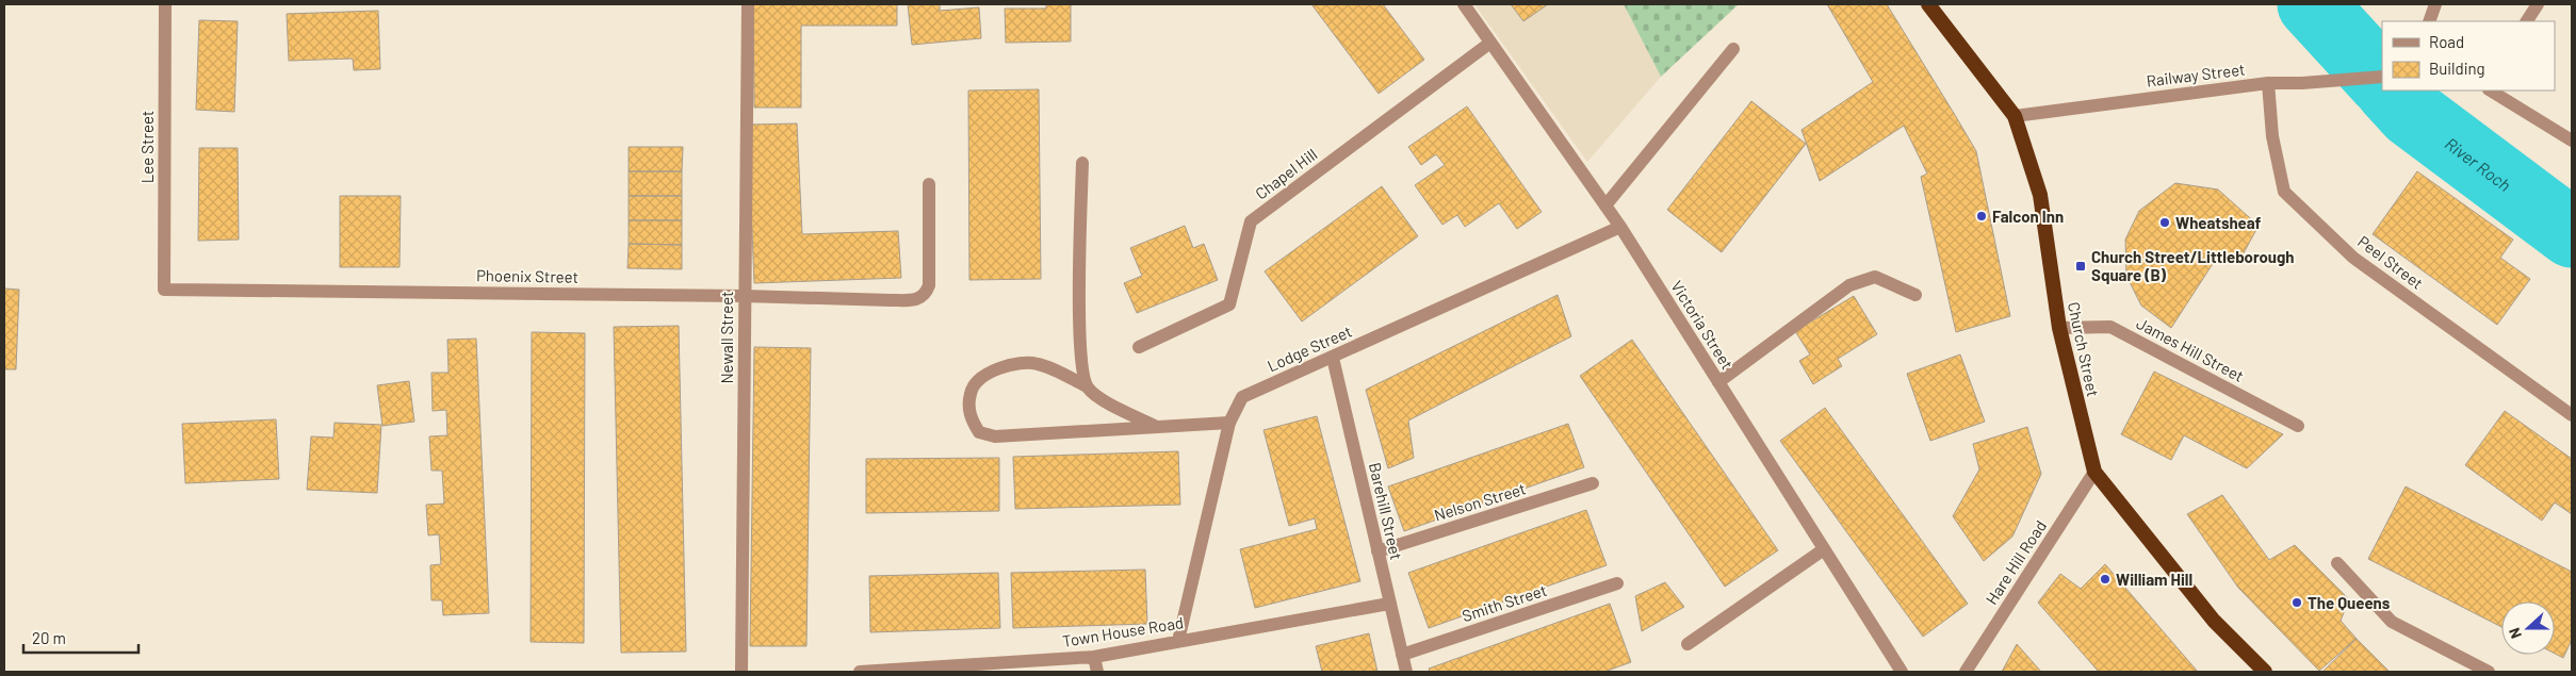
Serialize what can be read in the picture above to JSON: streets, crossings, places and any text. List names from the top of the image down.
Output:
{
  "streets": {
    "highway": ["Church Street"],
    "street": [
      "Railway Street",
      "Lee Street",
      "Chapel Hill",
      "Peel Street",
      "Phoenix Street",
      "Victoria Street",
      "Newall Street",
      "Lodge Street",
      "James Hill Street",
      "Nelson Street",
      "Barehill Street",
      "Hare Hill Road",
      "Smith Street",
      "Town House Road"
    ]
  },
  "crossings": [
    ["Railway Street", "Peel Street"],
    ["Railway Street", "Church Street"],
    ["Lee Street", "Phoenix Street"],
    ["Chapel Hill", "Victoria Street"],
    ["Phoenix Street", "Newall Street"],
    ["Victoria Street", "Lodge Street"],
    ["Lodge Street", "Barehill Street"],
    ["Lodge Street", "Town House Road"],
    ["Church Street", "James Hill Street"],
    ["Church Street", "Hare Hill Road"],
    ["Nelson Street", "Barehill Street"],
    ["Barehill Street", "Smith Street"],
    ["Barehill Street", "Town House Road"]
  ],
  "water": ["River Roch"],
  "places": {
    "other": [
      "Falcon Inn",
      "Wheatsheaf",
      "William Hill",
      "The Queens"
    ],
    "transit": ["Church Street/Littleborough Square (B)"]
  },
  "legend": ["Road", "Building"],
  "scale_bar": "20 m",
  "north": "left"
}
